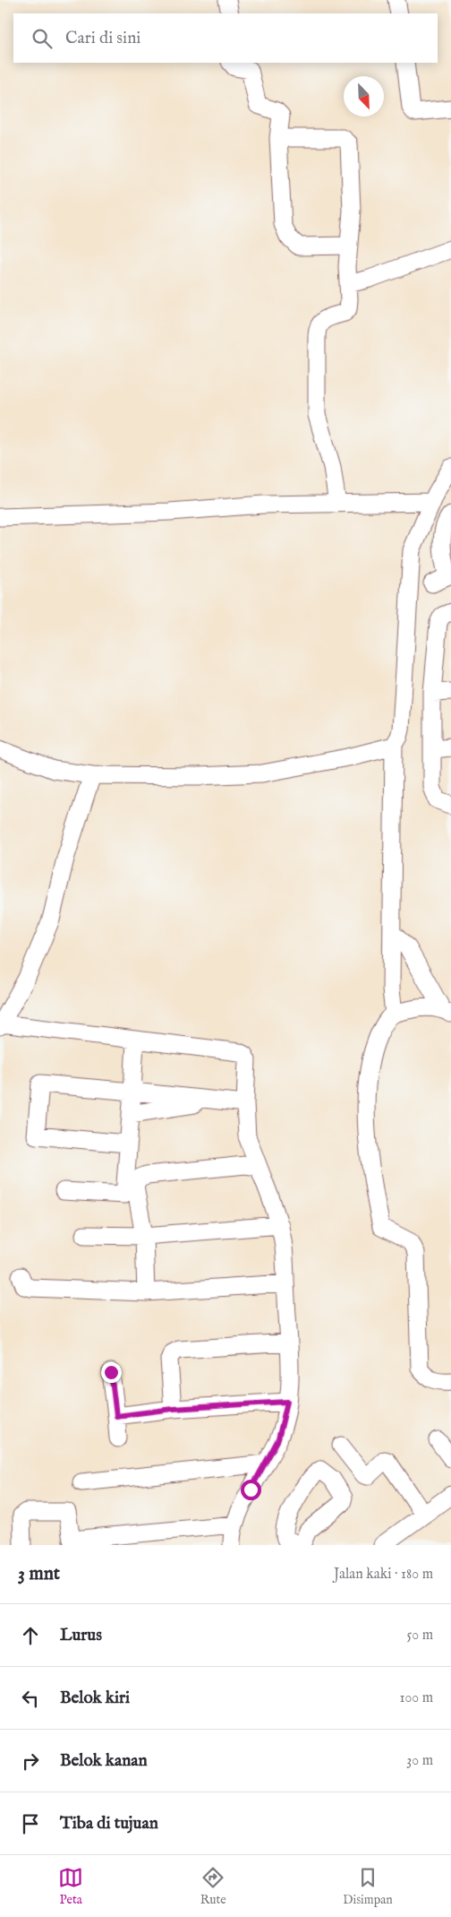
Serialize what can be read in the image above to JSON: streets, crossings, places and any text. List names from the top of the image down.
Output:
{
  "north": "bottom right",
  "page": {
    "search": "Cari di sini",
    "heading": ["3 mnt", "Jalan kaki · 180 m"],
    "list": [
      ["Lurus", "50 m"],
      ["Belok kiri", "100 m"],
      ["Belok kanan", "30 m"],
      "Tiba di tujuan"
    ],
    "nav": ["Peta", "Rute", "Disimpan"]
  }
}
